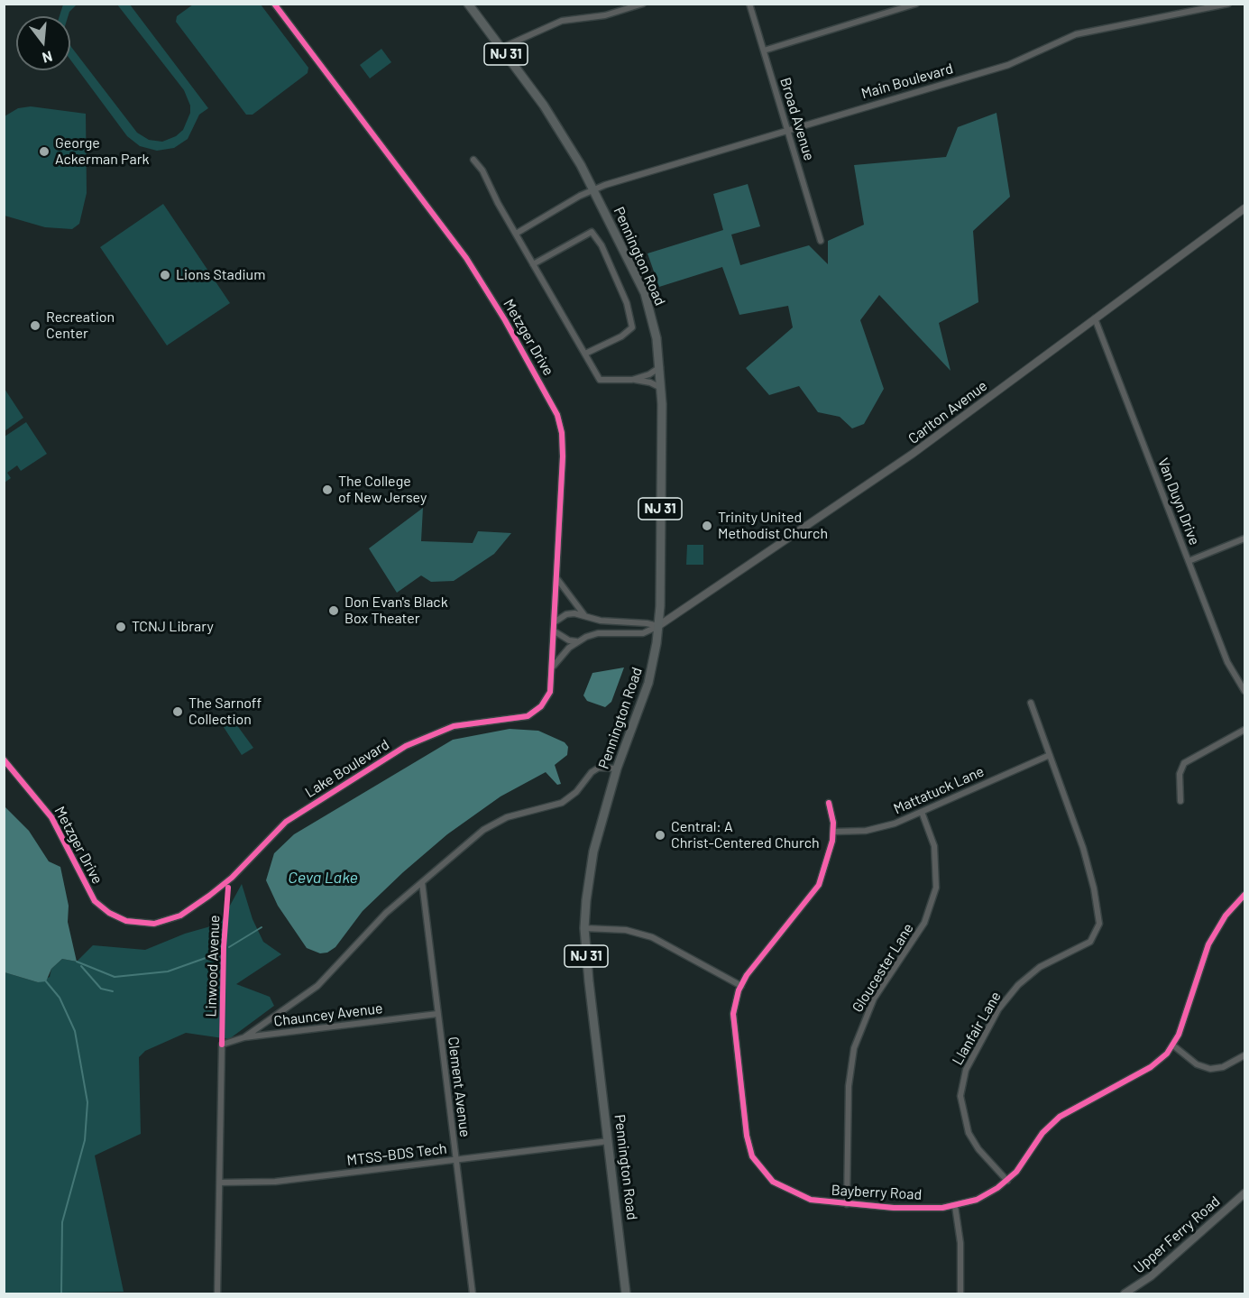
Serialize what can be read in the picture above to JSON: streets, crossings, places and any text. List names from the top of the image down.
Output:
{
  "streets": {
    "main road": ["NJ 31", "Pennington Road", "Upper Ferry Road"],
    "street": [
      "Main Boulevard",
      "Broad Avenue",
      "Metzger Drive",
      "Carlton Avenue",
      "Van Duyn Drive",
      "Lake Boulevard",
      "Mattatuck Lane",
      "Gloucester Lane",
      "Chauncey Avenue",
      "Llanfair Lane",
      "Clement Avenue",
      "MTSS-BDS Tech",
      "Bayberry Road"
    ],
    "cycle path": ["Linwood Avenue"]
  },
  "crossings": [
    ["Main Boulevard", "Broad Avenue"],
    ["Main Boulevard", "Pennington Road"],
    ["Pennington Road", "Carlton Avenue"],
    ["Pennington Road", "MTSS-BDS Tech"],
    ["Metzger Drive", "Lake Boulevard"],
    ["Carlton Avenue", "Van Duyn Drive"],
    ["Mattatuck Lane", "Gloucester Lane"],
    ["Mattatuck Lane", "Llanfair Lane"],
    ["Mattatuck Lane", "Bayberry Road"],
    ["Gloucester Lane", "Bayberry Road"],
    ["Chauncey Avenue", "Clement Avenue"],
    ["Chauncey Avenue", "MTSS-BDS Tech"],
    ["Llanfair Lane", "Bayberry Road"],
    ["Clement Avenue", "MTSS-BDS Tech"]
  ],
  "water": ["Ceva Lake"],
  "places": [
    "George Ackerman Park",
    "Lions Stadium",
    "Recreation Center",
    "The College of New Jersey",
    "Trinity United Methodist Church",
    "Don Evan's Black Box Theater",
    "TCNJ Library",
    "The Sarnoff Collection",
    "Central: A Christ-Centered Church"
  ],
  "north": "bottom"
}
